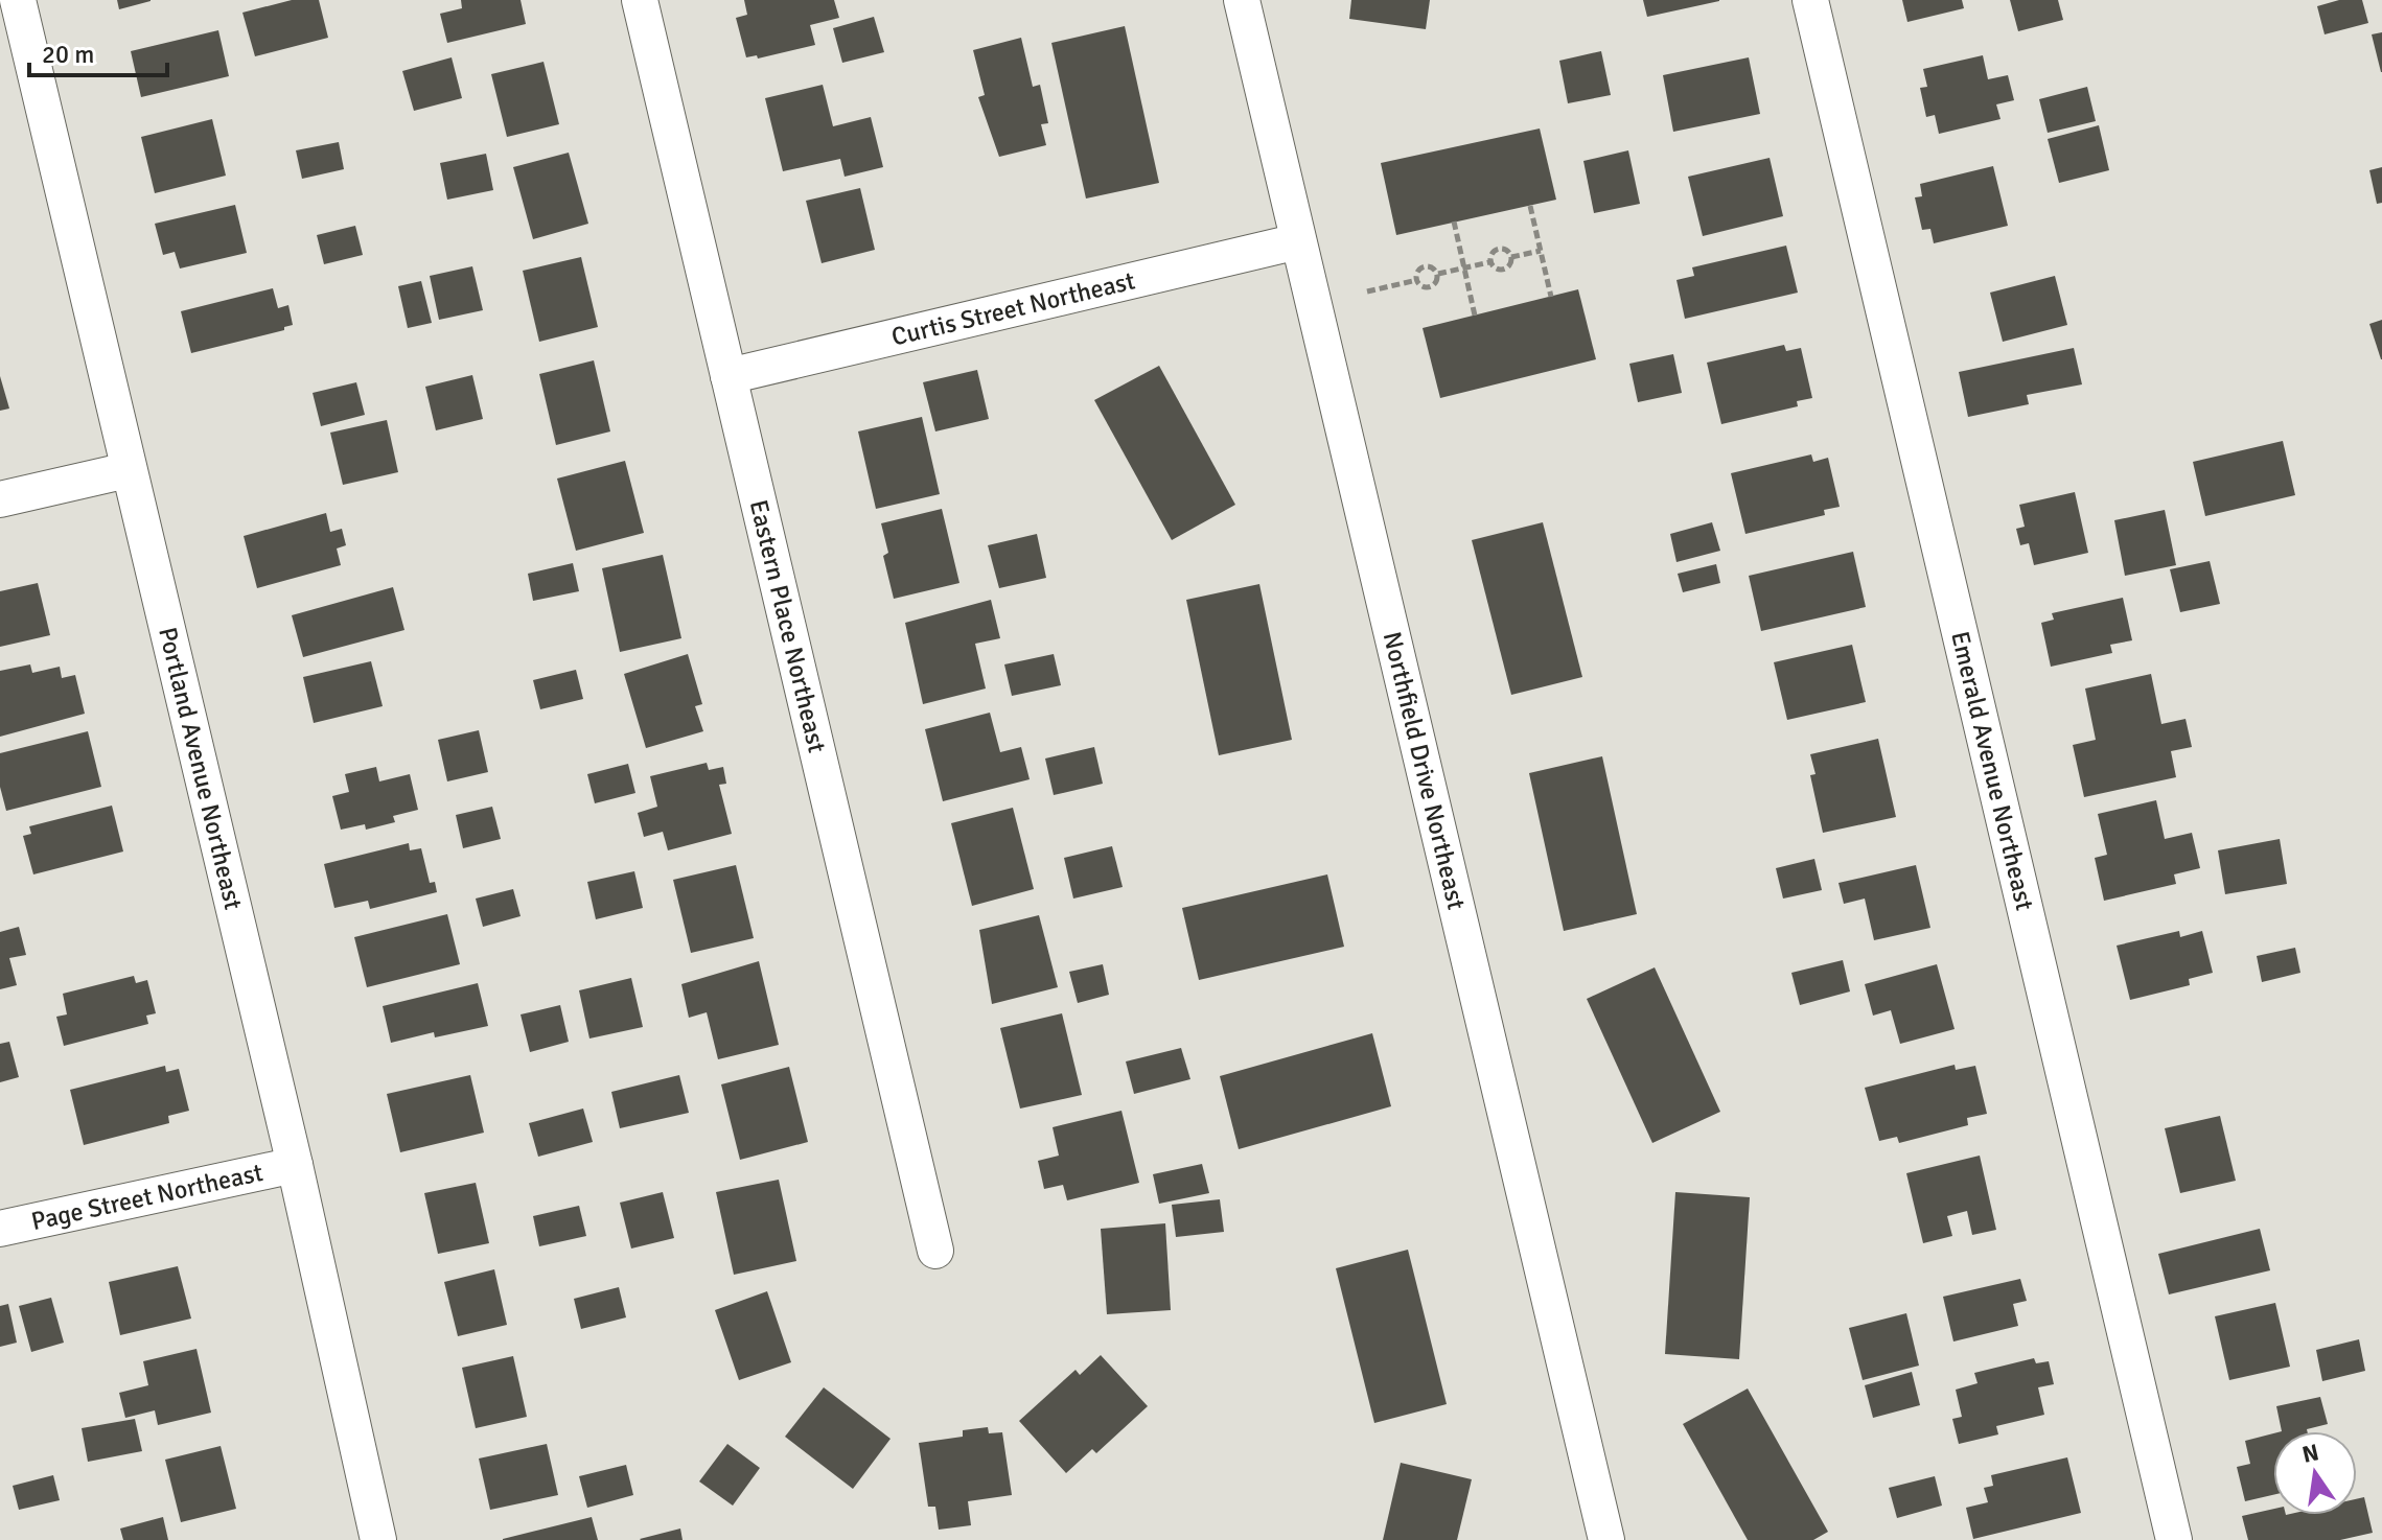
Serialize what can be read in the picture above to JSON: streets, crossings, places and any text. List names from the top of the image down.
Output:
{
  "streets": {
    "street": [
      "Curtis Street Northeast",
      "Eastern Place Northeast",
      "Portland Avenue Northeast",
      "Northfield Drive Northeast",
      "Emerald Avenue Northeast",
      "Page Street Northeast"
    ]
  },
  "crossings": [
    ["Curtis Street Northeast", "Eastern Place Northeast"],
    ["Curtis Street Northeast", "Northfield Drive Northeast"],
    ["Portland Avenue Northeast", "Page Street Northeast"]
  ],
  "scale_bar": "20 m",
  "north": "top"
}
